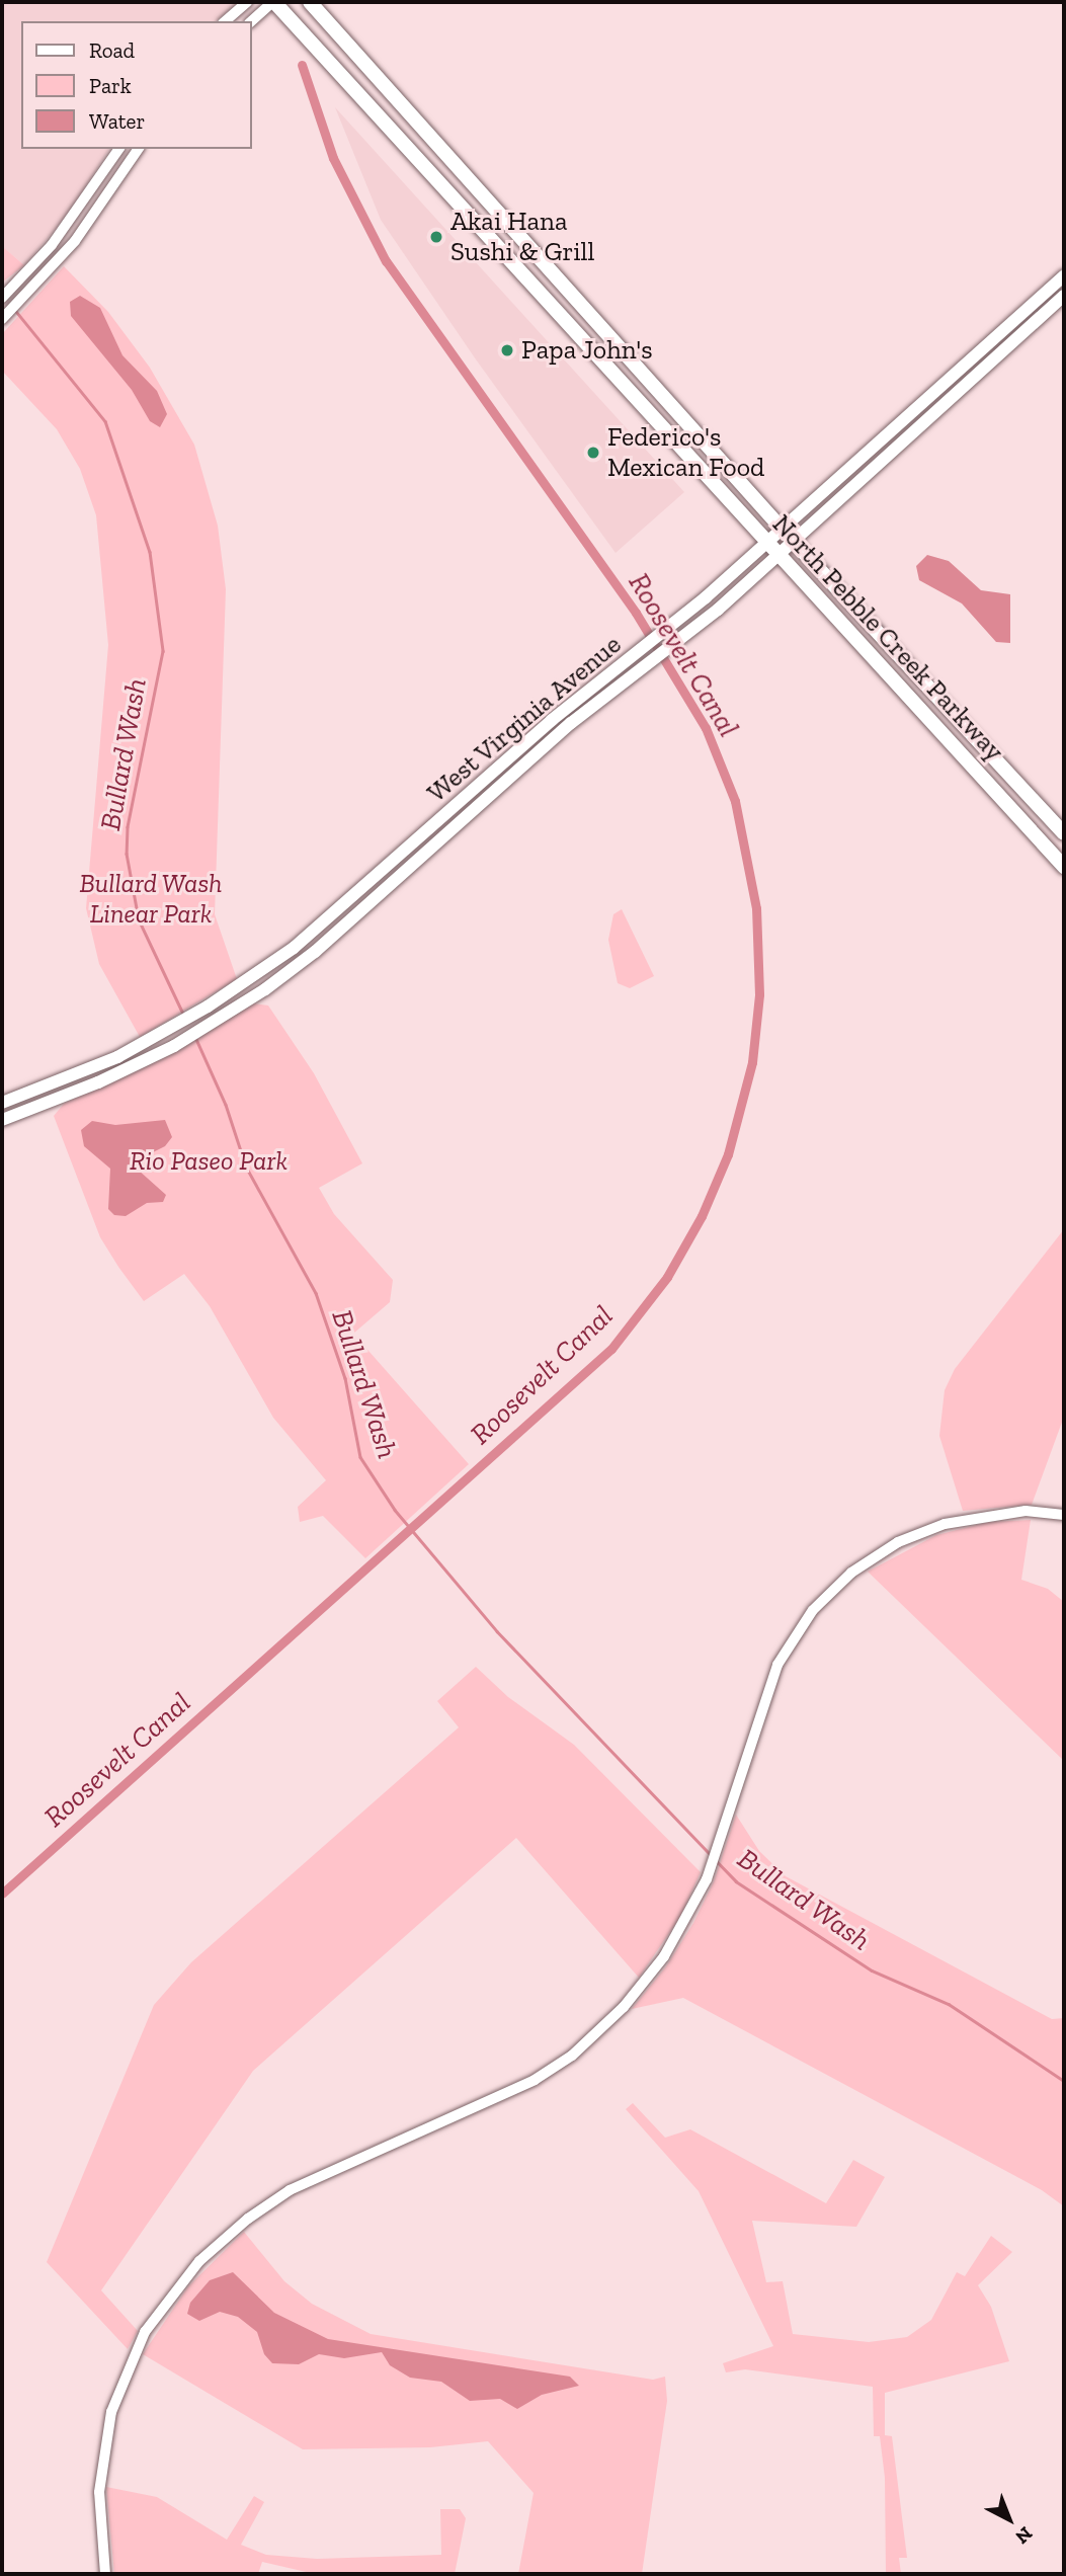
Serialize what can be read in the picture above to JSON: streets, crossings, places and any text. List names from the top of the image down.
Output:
{
  "streets": {
    "main road": ["North Pebble Creek Parkway", "West Virginia Avenue"]
  },
  "crossings": [
    ["North Pebble Creek Parkway", "West Virginia Avenue"]
  ],
  "water": ["Roosevelt Canal", "Bullard Wash"],
  "parks": ["Bullard Wash Linear Park", "Rio Paseo Park"],
  "places": ["Akai Hana Sushi & Grill", "Papa John's", "Federico's Mexican Food"],
  "legend": ["Road", "Park", "Water"],
  "north": "bottom right"
}
